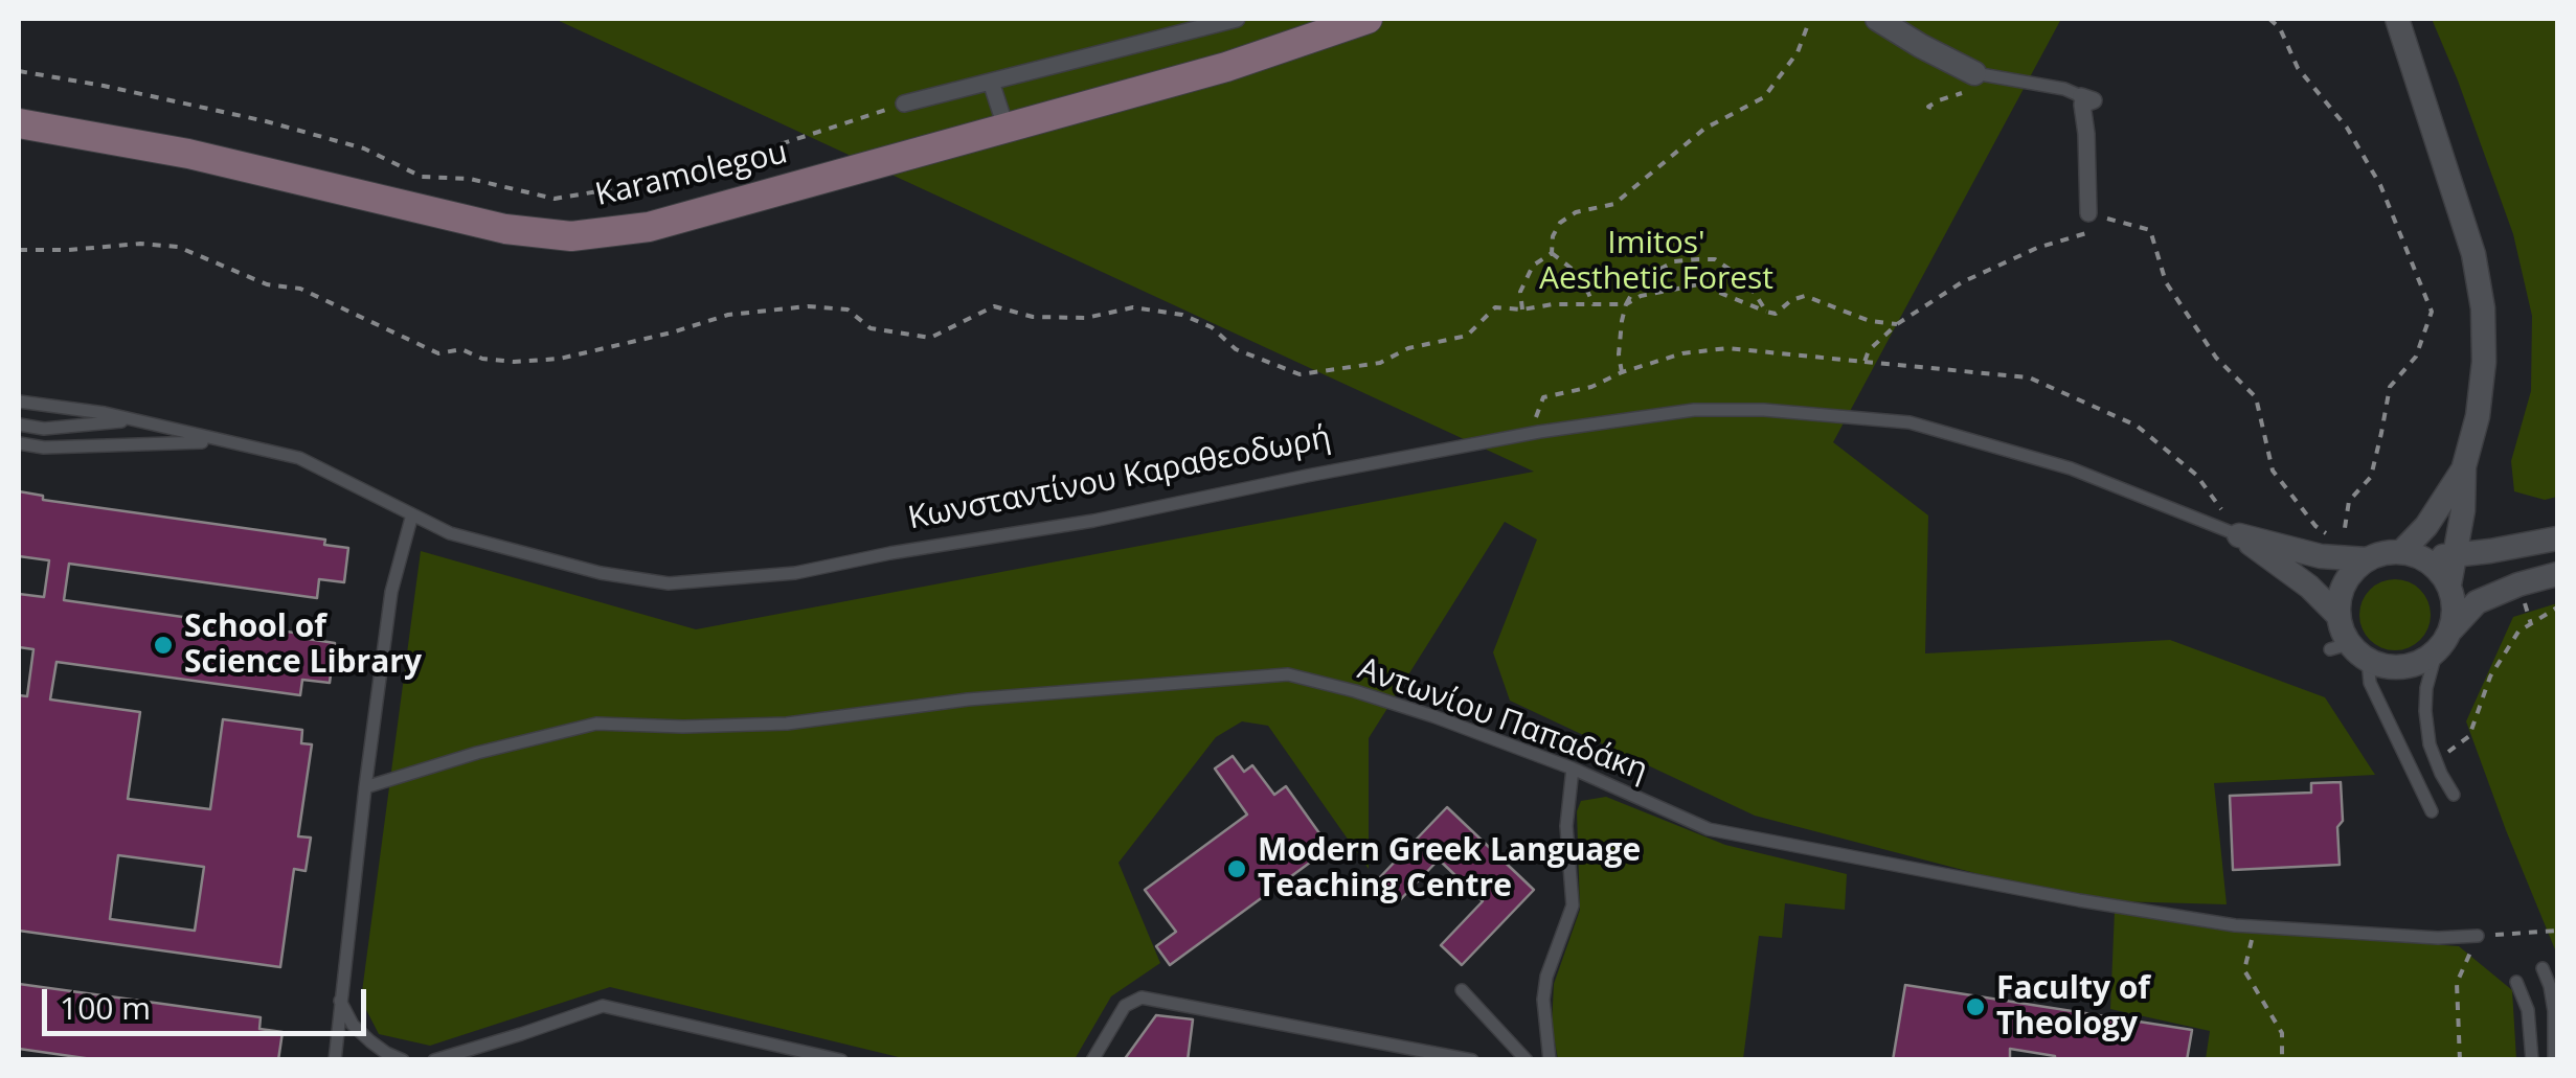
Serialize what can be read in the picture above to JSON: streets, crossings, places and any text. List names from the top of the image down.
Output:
{
  "streets": {
    "main road": ["Karamolegou"],
    "street": ["Κωνσταντίνου Καραθεοδωρή"],
    "lane": ["Αντωνίου Παπαδάκη"]
  },
  "parks": ["Imitos' Aesthetic Forest"],
  "places": ["School of Science Library", "Modern Greek Language Teaching Centre", "Faculty of Theology"],
  "scale_bar": "100 m"
}
